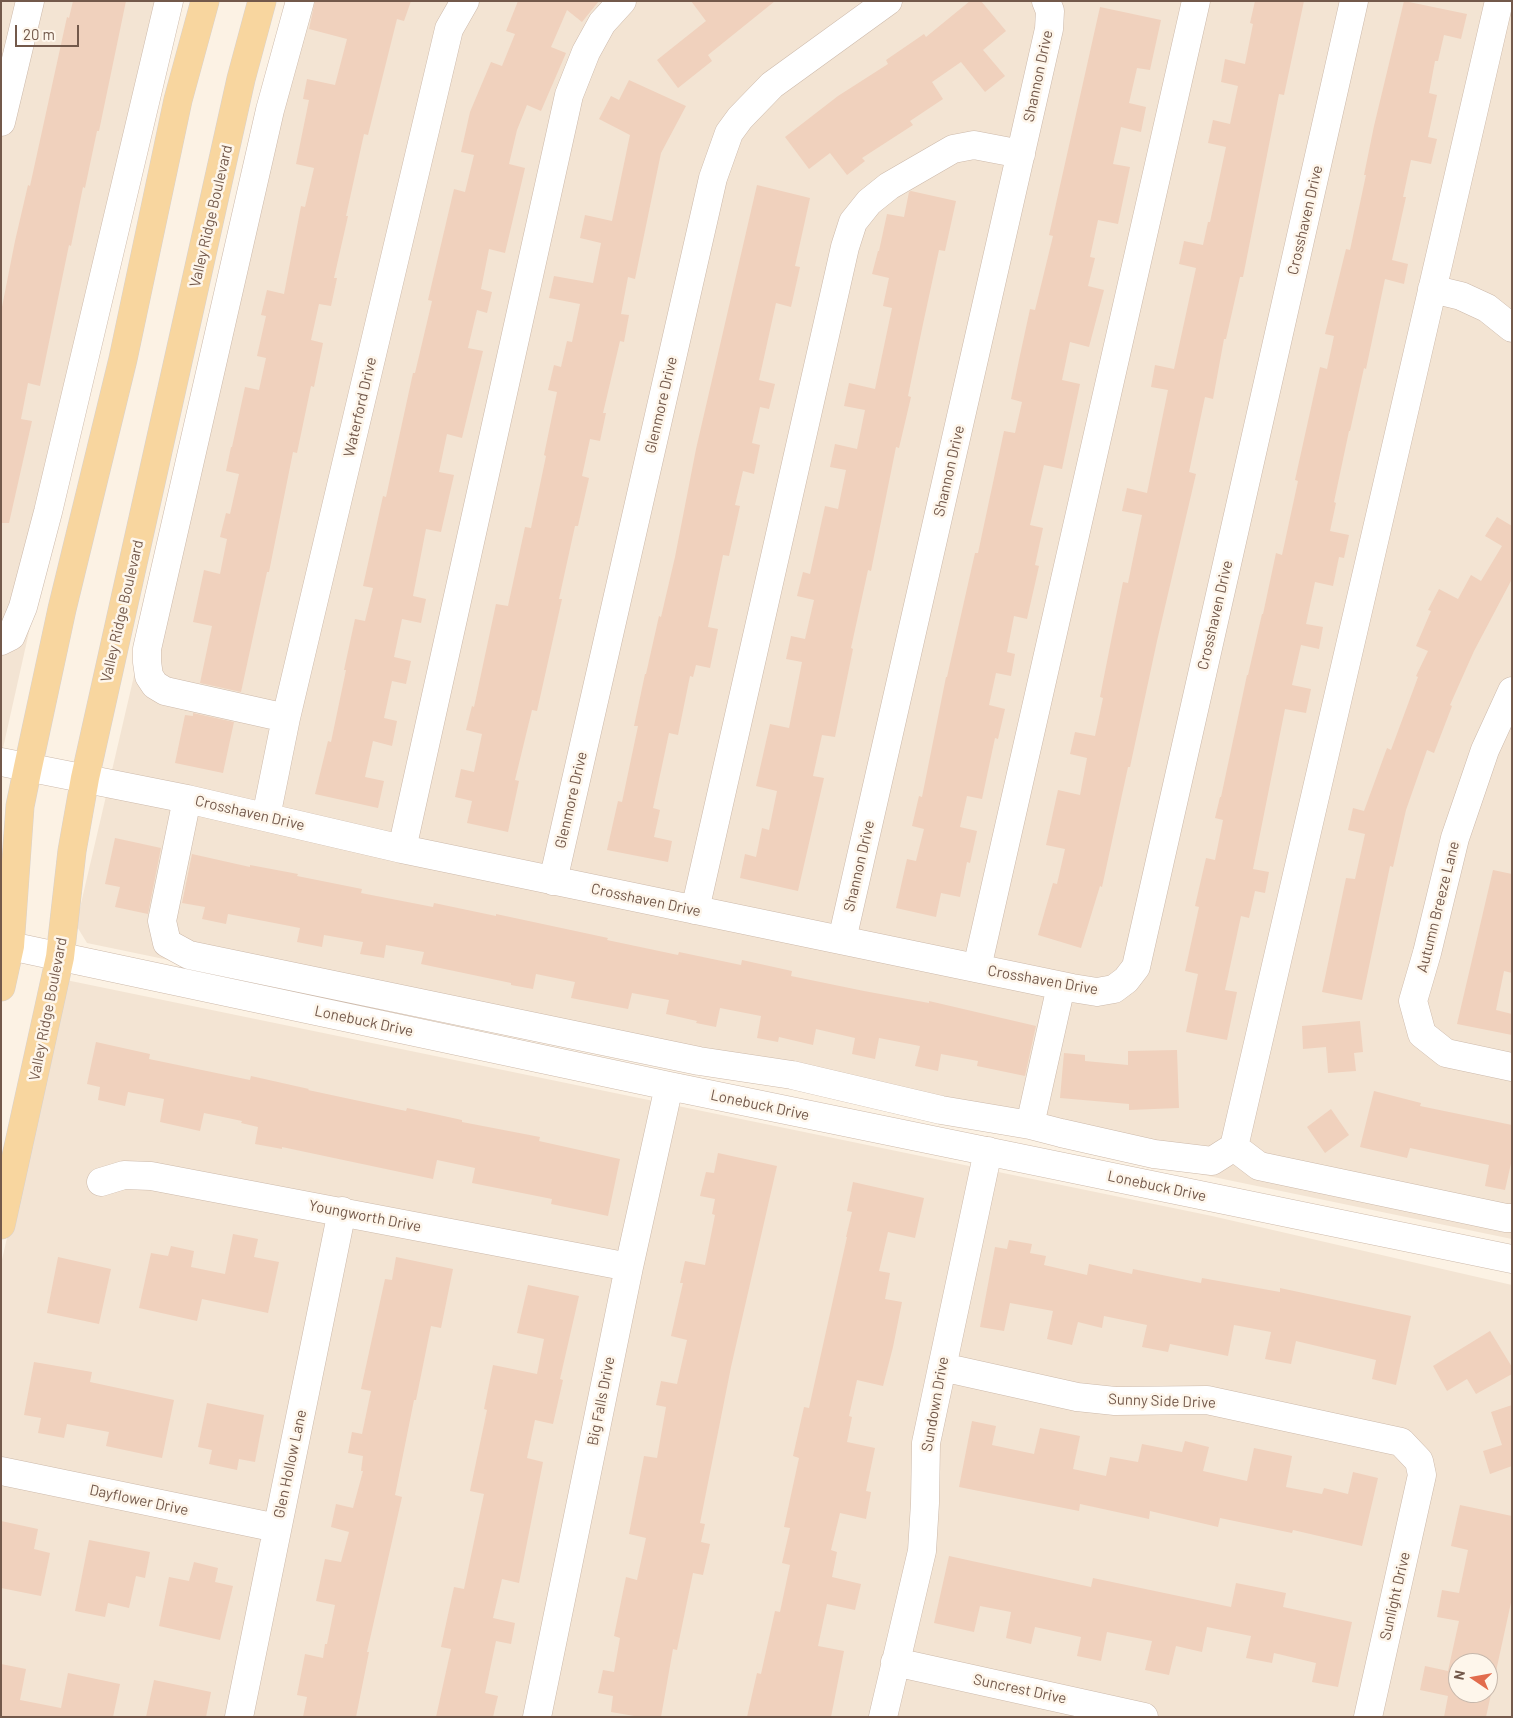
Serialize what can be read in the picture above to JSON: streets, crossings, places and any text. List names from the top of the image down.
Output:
{
  "streets": {
    "main road": ["Valley Ridge Boulevard"],
    "street": [
      "Shannon Drive",
      "Crosshaven Drive",
      "Glenmore Drive",
      "Waterford Drive",
      "Autumn Breeze Lane",
      "Lonebuck Drive",
      "Youngworth Drive",
      "Big Falls Drive",
      "Sunny Side Drive",
      "Sundown Drive",
      "Glen Hollow Lane",
      "Dayflower Drive",
      "Sunlight Drive",
      "Suncrest Drive"
    ]
  },
  "crossings": [
    ["Shannon Drive", "Crosshaven Drive"],
    ["Valley Ridge Boulevard", "Crosshaven Drive"],
    ["Valley Ridge Boulevard", "Lonebuck Drive"],
    ["Crosshaven Drive", "Glenmore Drive"],
    ["Crosshaven Drive", "Waterford Drive"],
    ["Lonebuck Drive", "Big Falls Drive"],
    ["Lonebuck Drive", "Sundown Drive"],
    ["Youngworth Drive", "Big Falls Drive"],
    ["Youngworth Drive", "Glen Hollow Lane"],
    ["Sunny Side Drive", "Sundown Drive"],
    ["Sunny Side Drive", "Sunlight Drive"],
    ["Sundown Drive", "Suncrest Drive"],
    ["Glen Hollow Lane", "Dayflower Drive"]
  ],
  "scale_bar": "20 m",
  "north": "left"
}
